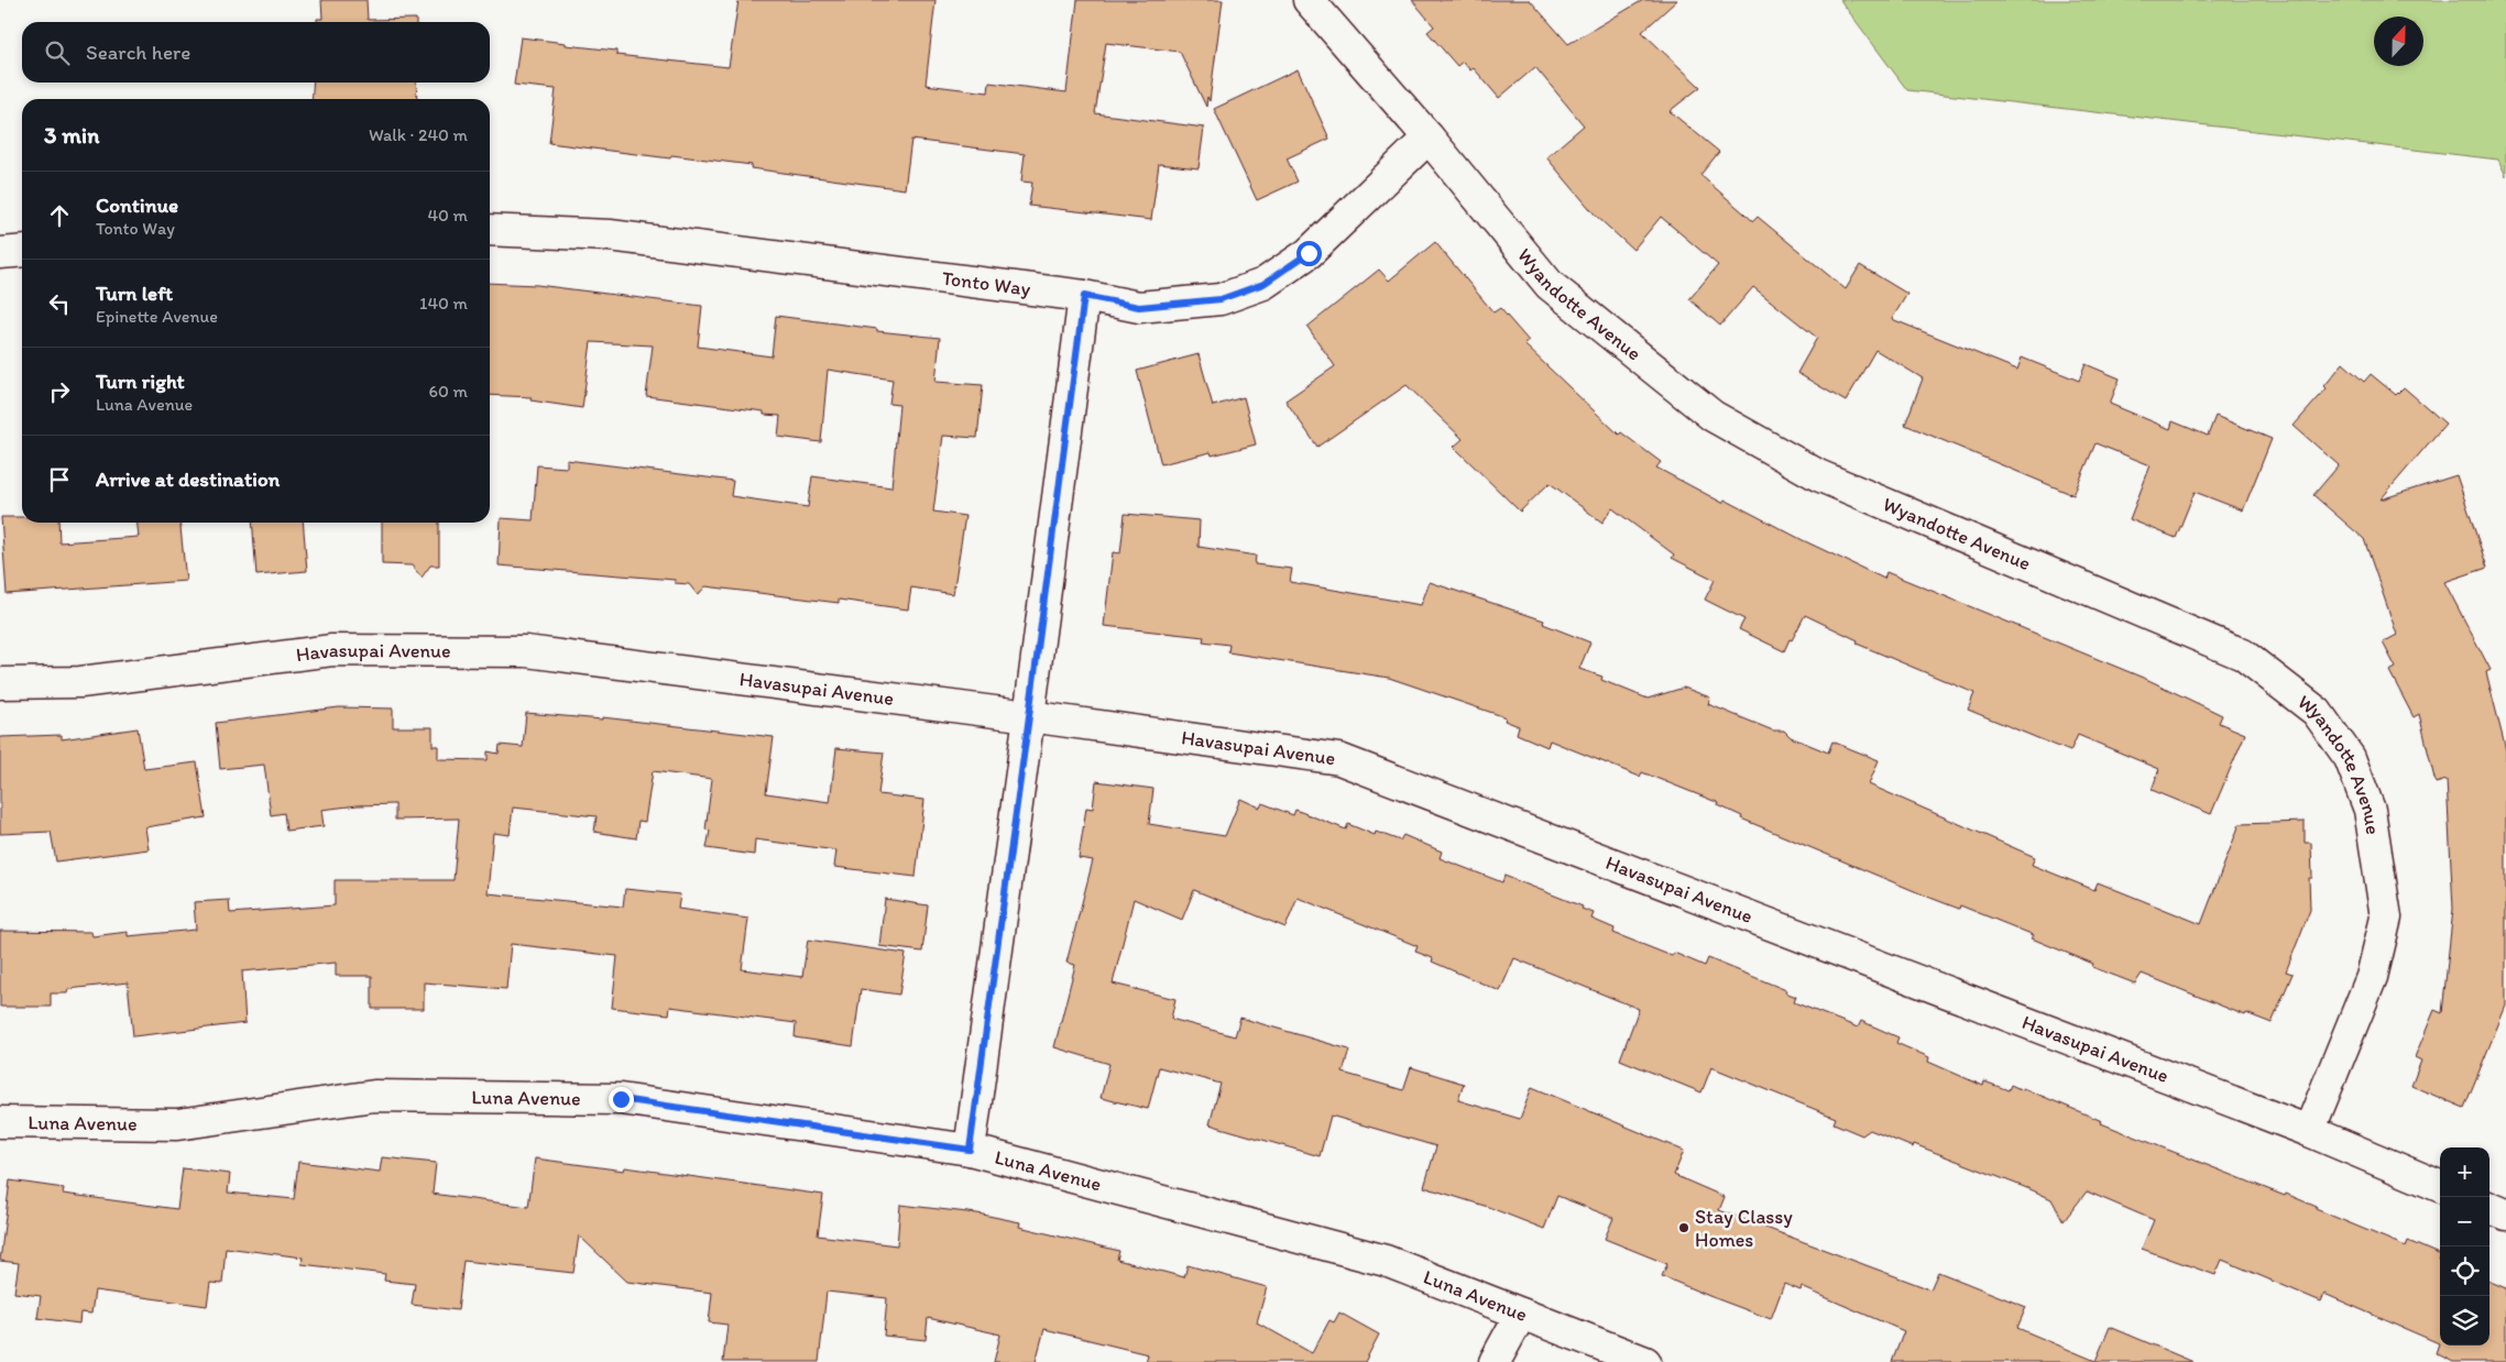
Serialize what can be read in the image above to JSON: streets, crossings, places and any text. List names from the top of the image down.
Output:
{
  "streets": {
    "street": [
      "Tonto Way",
      "Wyandotte Avenue",
      "Havasupai Avenue",
      "Luna Avenue"
    ]
  },
  "crossings": [
    ["Tonto Way", "Wyandotte Avenue"],
    ["Wyandotte Avenue", "Havasupai Avenue"]
  ],
  "places": ["Stay Classy Homes"],
  "north": "top",
  "page": {
    "search": "Search here",
    "heading": ["3 min", "Walk · 240 m"],
    "list": [
      ["Continue", "Tonto Way", "40 m"],
      ["Turn left", "Epinette Avenue", "140 m"],
      ["Turn right", "Luna Avenue", "60 m"],
      "Arrive at destination"
    ],
    "map_buttons": ["+", "−"]
  }
}
